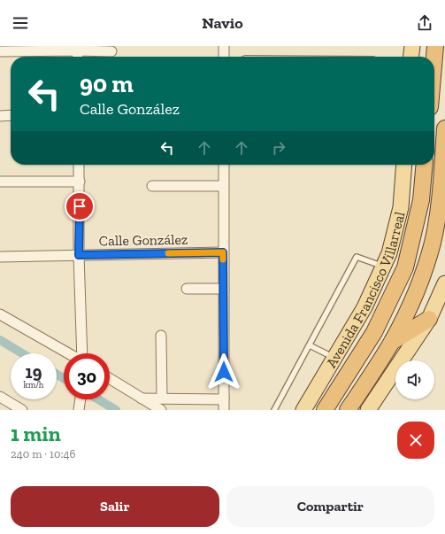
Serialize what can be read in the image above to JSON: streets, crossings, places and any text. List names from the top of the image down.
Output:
{
  "streets": {
    "highway": ["Avenida Francisco Villarreal"],
    "street": ["Calle González"]
  },
  "page": {
    "header": "Navio",
    "turn": ["90 m", "Calle González"],
    "speed": "19 km/h",
    "limit": "30",
    "heading": ["1 min", "240 m · 10:46"],
    "buttons": ["Salir", "Compartir"]
  }
}
